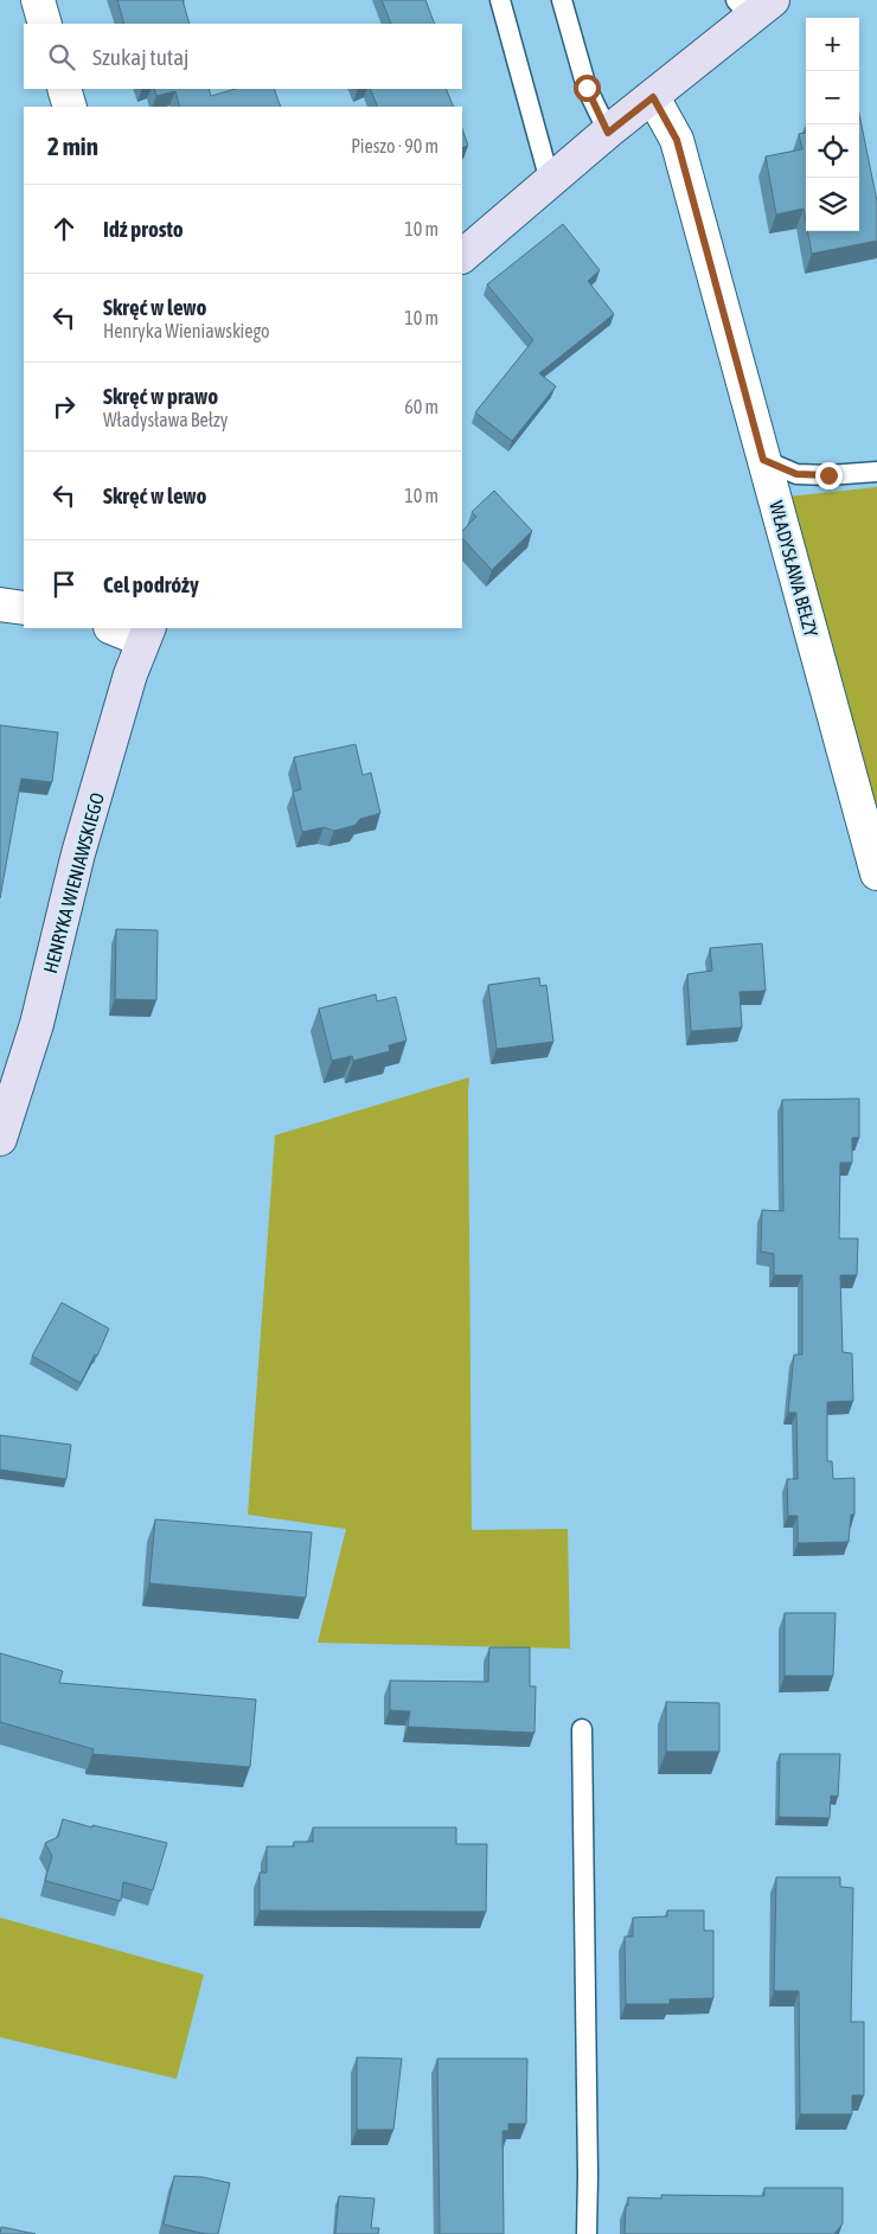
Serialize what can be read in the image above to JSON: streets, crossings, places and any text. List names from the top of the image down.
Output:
{
  "streets": {
    "street": ["WŁADYSŁAWA BEŁZY", "HENRYKA WIENIAWSKIEGO"]
  },
  "page": {
    "map_buttons": ["+", "−"],
    "search": "Szukaj tutaj",
    "heading": ["2 min", "Pieszo · 90 m"],
    "list": [
      ["Idź prosto", "10 m"],
      ["Skręć w lewo", "Henryka Wieniawskiego", "10 m"],
      ["Skręć w prawo", "Władysława Bełzy", "60 m"],
      ["Skręć w lewo", "10 m"],
      "Cel podróży"
    ]
  }
}
